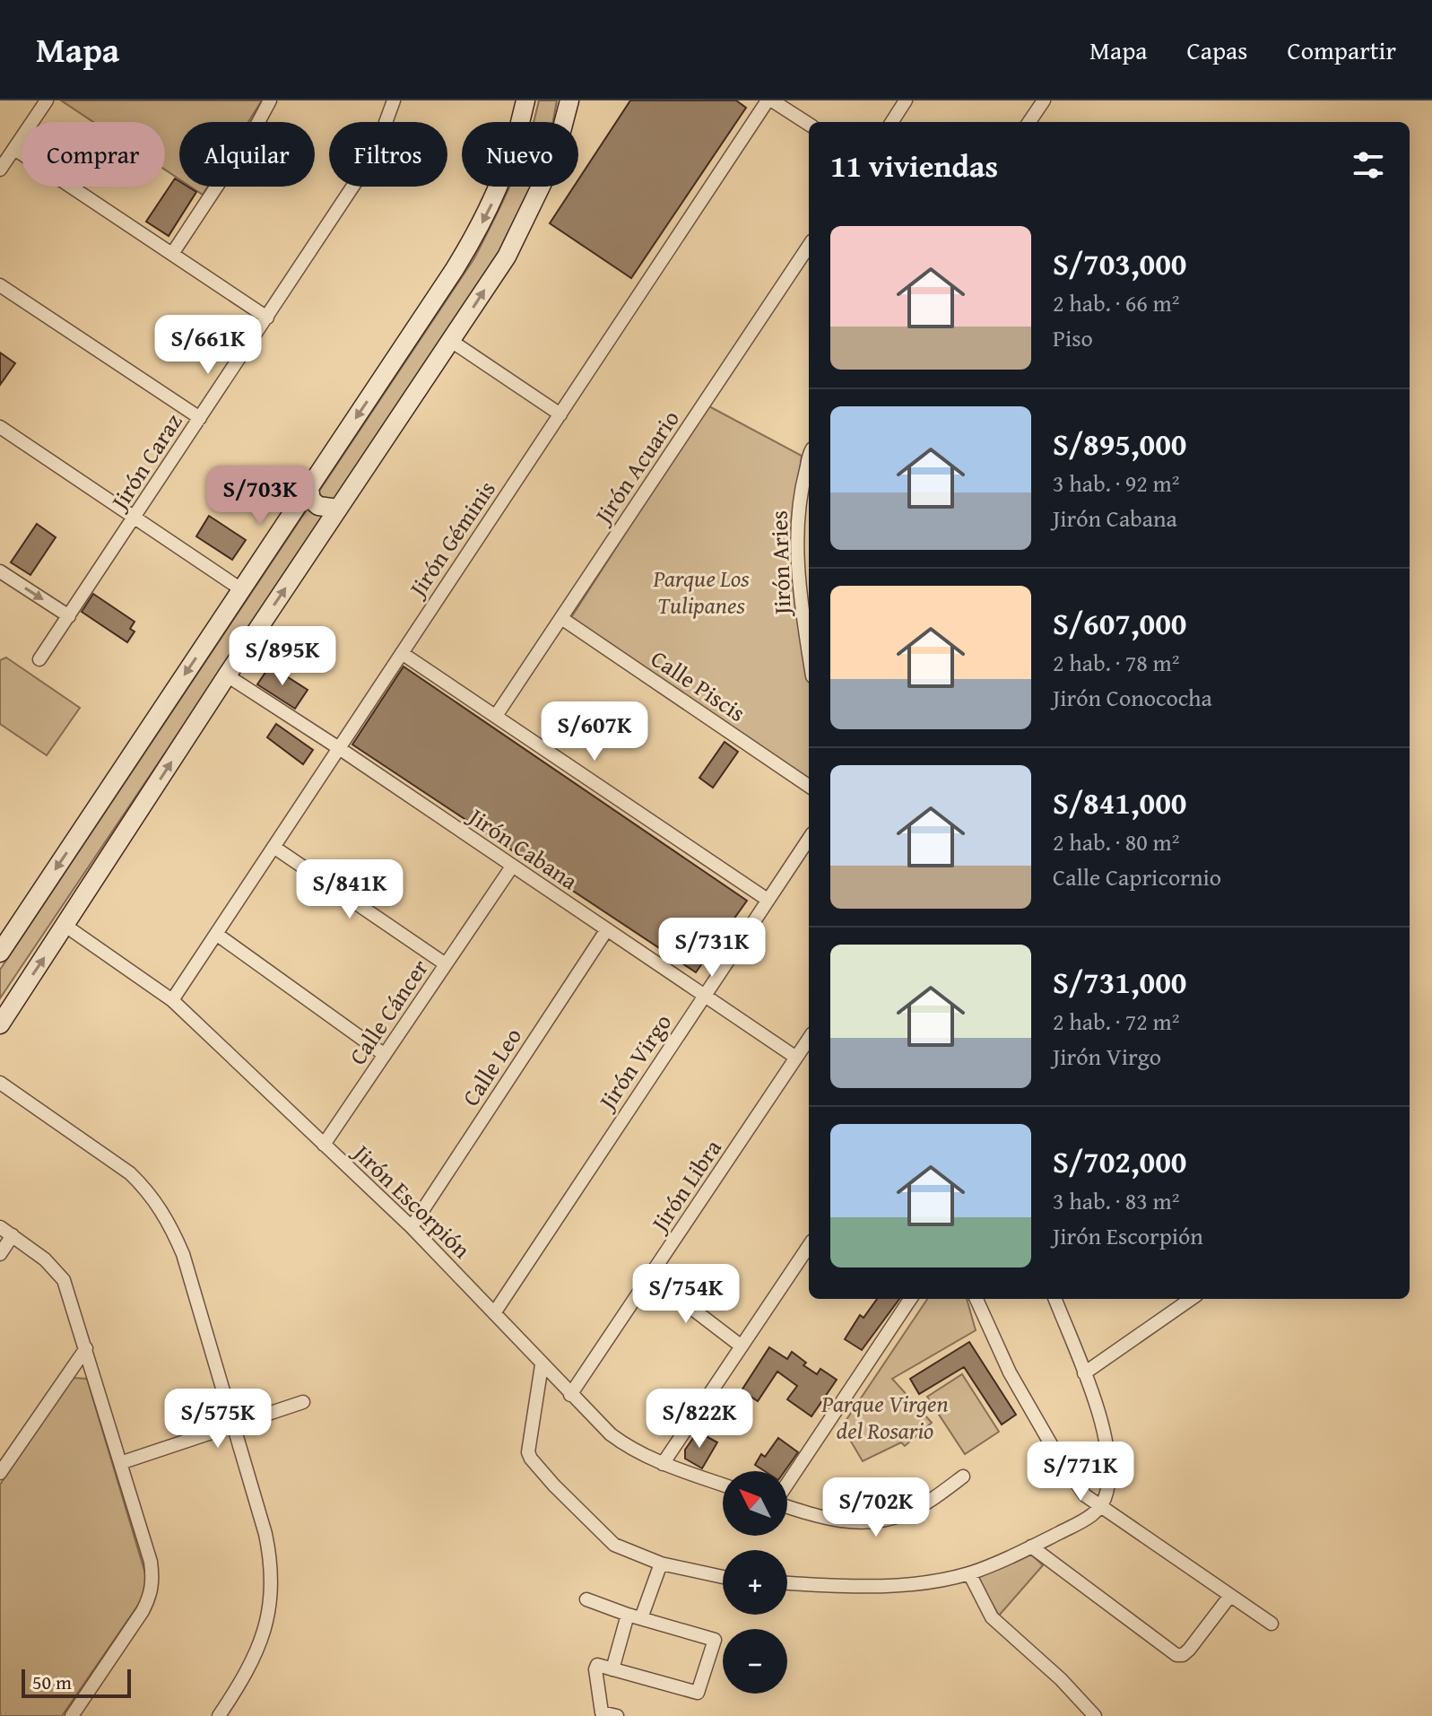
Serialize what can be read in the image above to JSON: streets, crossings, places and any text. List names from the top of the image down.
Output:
{
  "streets": {
    "street": [
      "Jirón Caraz",
      "Jirón Acuario",
      "Jirón Géminis",
      "Jirón Aries",
      "Calle Piscis",
      "Jirón Cabana",
      "Calle Cáncer",
      "Jirón Virgo",
      "Calle Leo",
      "Jirón Libra",
      "Jirón Escorpión"
    ]
  },
  "crossings": [
    ["Jirón Acuario", "Calle Piscis"],
    ["Jirón Géminis", "Jirón Cabana"],
    ["Jirón Géminis", "Jirón Escorpión"],
    ["Jirón Cabana", "Calle Cáncer"],
    ["Jirón Cabana", "Jirón Virgo"],
    ["Jirón Cabana", "Calle Leo"],
    ["Jirón Cabana", "Jirón Libra"],
    ["Calle Cáncer", "Jirón Escorpión"],
    ["Jirón Virgo", "Jirón Escorpión"],
    ["Calle Leo", "Jirón Escorpión"],
    ["Jirón Libra", "Jirón Escorpión"]
  ],
  "parks": ["Parque Los Tulipanes", "Parque Virgen del Rosario"],
  "scale_bar": "50 m",
  "north": "top left",
  "page": {
    "header": "Mapa",
    "nav": ["Mapa", "Capas", "Compartir"],
    "chip": [
      "Comprar",
      "Alquilar",
      "Filtros",
      "Nuevo"
    ],
    "heading": "11 viviendas",
    "list": [
      {
        "name": "S/703,000",
        "note": "2 hab. · 66 m² · Piso"
      },
      {
        "name": "S/895,000",
        "note": "3 hab. · 92 m² · Jirón Cabana"
      },
      {
        "name": "S/607,000",
        "note": "2 hab. · 78 m² · Jirón Conococha"
      },
      {
        "name": "S/841,000",
        "note": "2 hab. · 80 m² · Calle Capricornio"
      },
      {
        "name": "S/731,000",
        "note": "2 hab. · 72 m² · Jirón Virgo"
      },
      {
        "name": "S/702,000",
        "note": "3 hab. · 83 m² · Jirón Escorpión"
      }
    ],
    "price": [
      "S/661K",
      "S/703K",
      "S/895K",
      "S/607K",
      "S/841K",
      "S/731K",
      "S/754K",
      "S/575K",
      "S/822K",
      "S/771K",
      "S/702K"
    ],
    "map_buttons": ["+", "−"],
    "scale": "50 m"
  }
}
